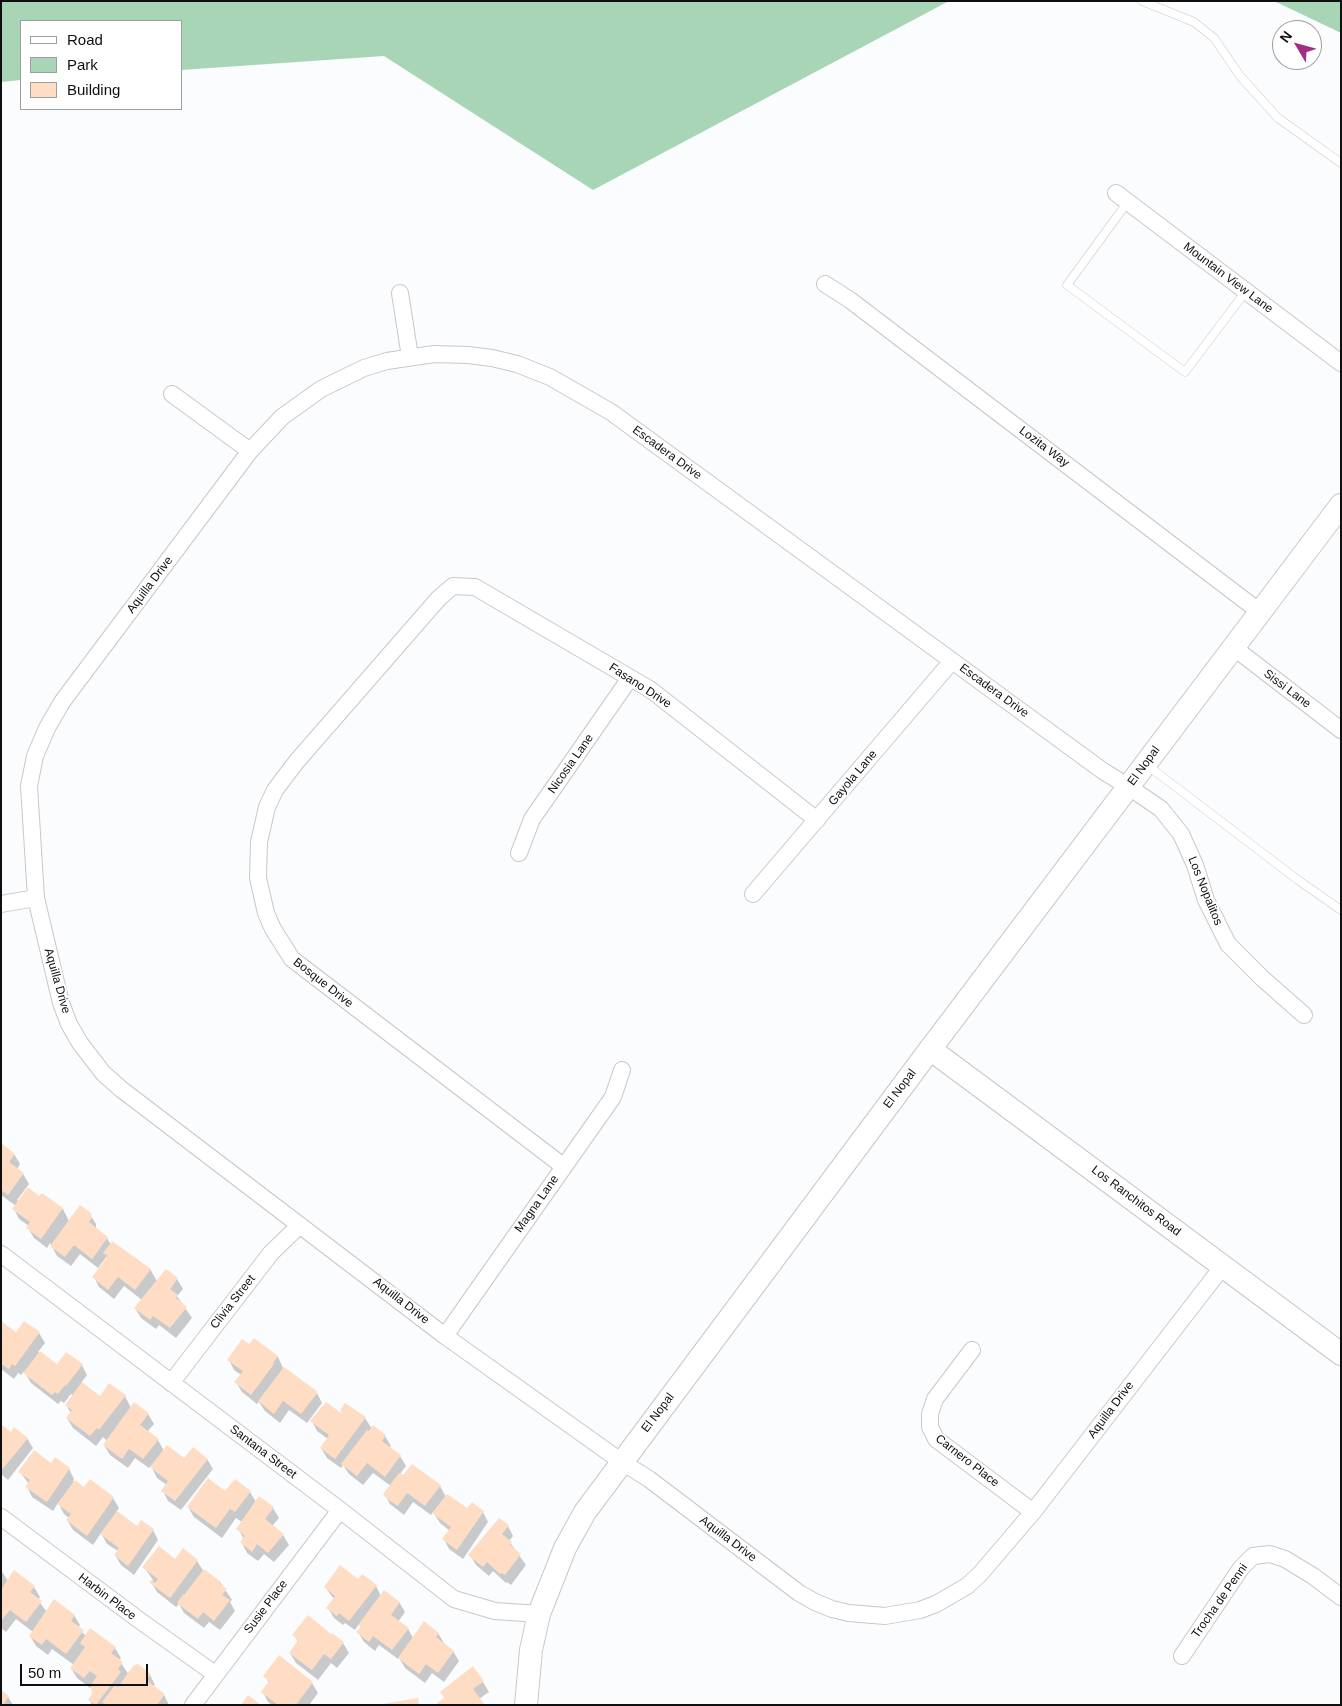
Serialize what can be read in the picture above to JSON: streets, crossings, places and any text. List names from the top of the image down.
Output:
{
  "streets": {
    "main road": ["El Nopal", "Los Ranchitos Road"],
    "street": [
      "Mountain View Lane",
      "Lozita Way",
      "Escadera Drive",
      "Aquilla Drive",
      "Fasano Drive",
      "Sissi Lane",
      "Nicosia Lane",
      "Gayola Lane",
      "Los Nopalitos",
      "Bosque Drive",
      "Magna Lane",
      "Clivia Street",
      "Santana Street",
      "Carnero Place",
      "Harbin Place",
      "Trocha de Penni",
      "Susie Place"
    ]
  },
  "crossings": [
    ["Lozita Way", "El Nopal"],
    ["Escadera Drive", "Aquilla Drive"],
    ["Escadera Drive", "El Nopal"],
    ["Escadera Drive", "Gayola Lane"],
    ["Escadera Drive", "Los Nopalitos"],
    ["Aquilla Drive", "El Nopal"],
    ["Aquilla Drive", "Los Ranchitos Road"],
    ["Aquilla Drive", "Magna Lane"],
    ["Aquilla Drive", "Clivia Street"],
    ["Aquilla Drive", "Carnero Place"],
    ["Fasano Drive", "Nicosia Lane"],
    ["Fasano Drive", "Gayola Lane"],
    ["Fasano Drive", "Bosque Drive"],
    ["Sissi Lane", "El Nopal"],
    ["El Nopal", "Los Nopalitos"],
    ["El Nopal", "Los Ranchitos Road"],
    ["El Nopal", "Santana Street"],
    ["Bosque Drive", "Magna Lane"],
    ["Clivia Street", "Santana Street"],
    ["Santana Street", "Susie Place"],
    ["Harbin Place", "Susie Place"]
  ],
  "legend": ["Road", "Park", "Building"],
  "scale_bar": "50 m",
  "north": "top left"
}
